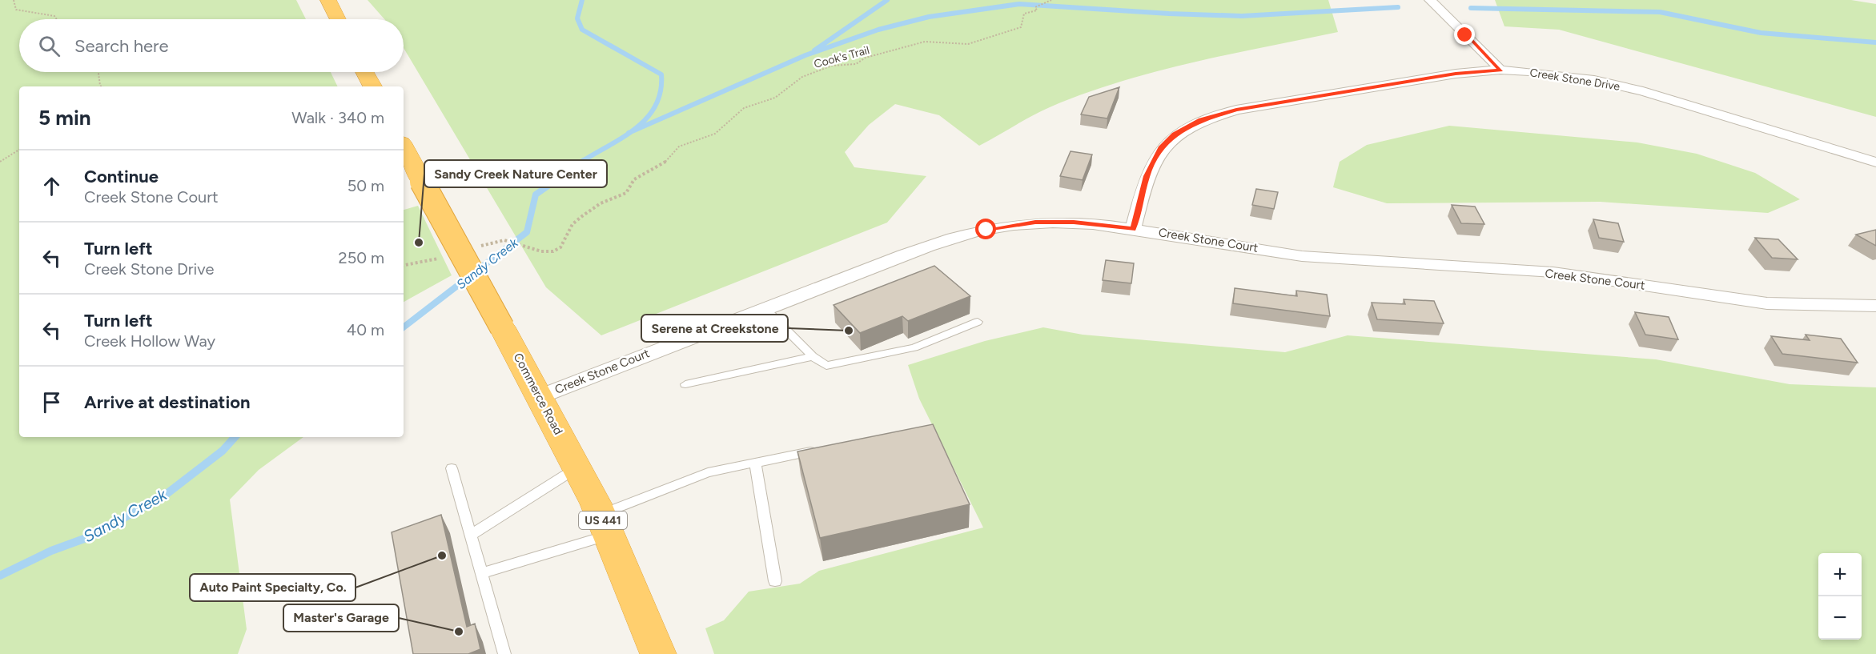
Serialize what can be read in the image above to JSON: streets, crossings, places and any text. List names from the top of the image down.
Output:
{
  "streets": {
    "highway": ["Commerce Road", "US 441"],
    "street": ["Creek Stone Drive", "Creek Stone Court"],
    "path": ["Cook's Trail"]
  },
  "crossings": [
    ["Creek Stone Drive", "Creek Stone Court"],
    ["Creek Stone Court", "Commerce Road"]
  ],
  "water": ["Sandy Creek"],
  "places": [
    "Sandy Creek Nature Center",
    "Serene at Creekstone",
    "Auto Paint Specialty, Co.",
    "Master's Garage"
  ],
  "page": {
    "search": "Search here",
    "heading": ["5 min", "Walk · 340 m"],
    "list": [
      ["Continue", "Creek Stone Court", "50 m"],
      ["Turn left", "Creek Stone Drive", "250 m"],
      ["Turn left", "Creek Hollow Way", "40 m"],
      "Arrive at destination"
    ],
    "map_buttons": ["+", "−"]
  }
}
